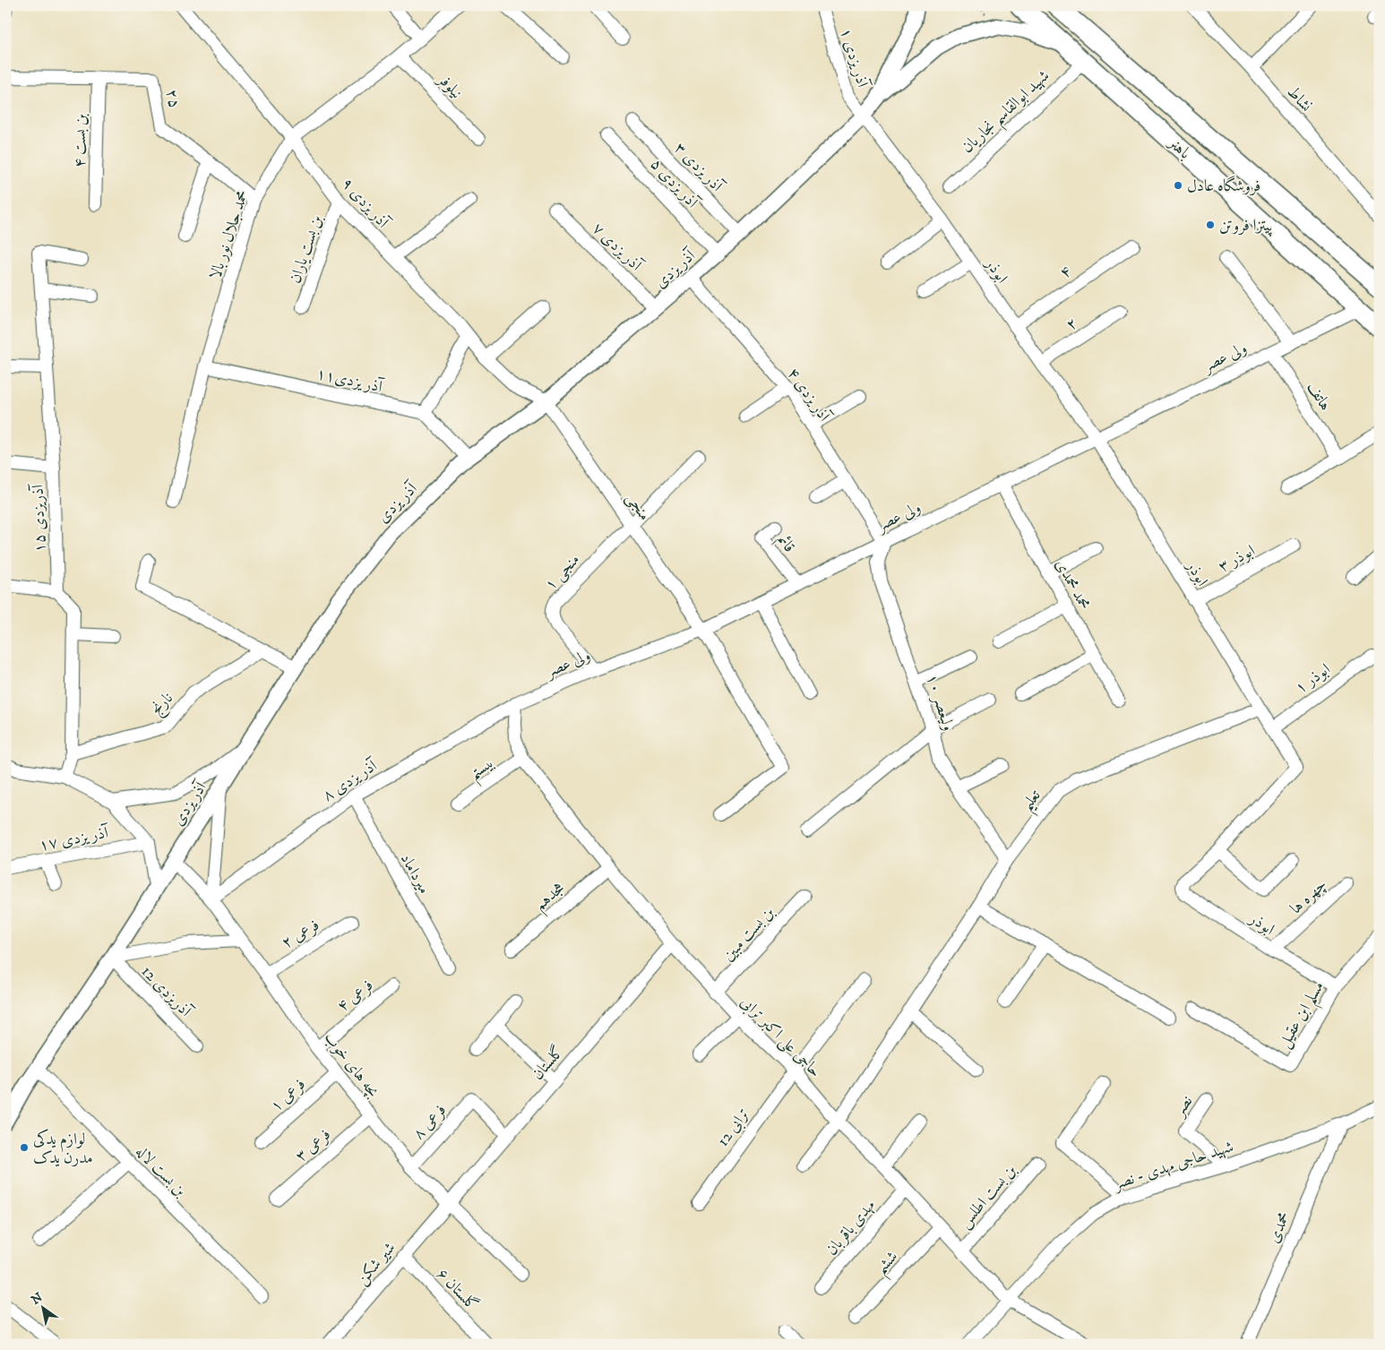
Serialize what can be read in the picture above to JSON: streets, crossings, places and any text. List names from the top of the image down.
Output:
{
  "streets": {
    "main road": ["باهنر"],
    "street": [
      "آذر یزدی ۱",
      "نیلوفر",
      "۲۵",
      "نشاط",
      "شهید ابوالقاسم نجاریان",
      "بن بست ۴",
      "آذر یزدی ۳",
      "آذر یزدی ۵",
      "آذر یزدی ۹",
      "محمد جلال نور بالا",
      "آذر یزدی ۷",
      "بن بست یاران",
      "آذر یزدی",
      "ابوذر",
      "۴",
      "۲",
      "ولی عصر",
      "آذر یزدی۱۱",
      "۴ آذر یزدی",
      "هاتف",
      "منجی",
      "۱۵ آذریزدی",
      "قائم",
      "ابوذر ۳",
      "منجی ۱",
      "محمد محمدی",
      "ابوذر ۱",
      "۱۰ ولیعصر",
      "نارنج",
      "بیستم",
      "۸ آذر یزدی",
      "تعلیم",
      "آذر یزدی ۱۷",
      "میرداماد",
      "هجدهم",
      "چهره ها",
      "فرعی ۲",
      "بن بست مبین",
      "آذریزدی 12",
      "فرعی ۴",
      "مسلم ابن عقیل",
      "حاجی علی اکبر ترابی",
      "گلستان",
      "بچه های خوب",
      "فرعی ۱",
      "نصر",
      "فرعی ۸",
      "ترابی 12",
      "فرعی ۳",
      "شهید حاجی مهدی - نصر",
      "بن بست لاله",
      "بن بست اطلس",
      "مهدی باقربان",
      "محمدی",
      "ششم",
      "شیر شکن",
      "گلستان ۶"
    ]
  },
  "crossings": [
    ["آذر یزدی ۱", "آذر یزدی"],
    ["آذر یزدی ۱", "ابوذر"],
    ["نیلوفر", "محمد جلال نور بالا"],
    ["۲۵", "بن بست ۴"],
    ["۲۵", "محمد جلال نور بالا"],
    ["شهید ابوالقاسم نجاریان", "باهنر"],
    ["باهنر", "ولی عصر"],
    ["آذر یزدی ۳", "آذر یزدی"],
    ["آذر یزدی ۵", "آذر یزدی"],
    ["آذر یزدی ۹", "محمد جلال نور بالا"],
    ["آذر یزدی ۹", "بن بست یاران"],
    ["آذر یزدی ۹", "آذر یزدی"],
    ["آذر یزدی ۹", "منجی"],
    ["محمد جلال نور بالا", "آذر یزدی۱۱"],
    ["آذر یزدی ۷", "آذر یزدی"],
    ["آذر یزدی", "ابوذر"],
    ["آذر یزدی", "۴ آذر یزدی"],
    ["آذر یزدی", "منجی"],
    ["آذر یزدی", "آذریزدی 12"],
    ["آذر یزدی", "بچه های خوب"],
    ["آذر یزدی", "بن بست لاله"],
    ["ابوذر", "۴"],
    ["ابوذر", "۲"],
    ["ابوذر", "ولی عصر"],
    ["ابوذر", "ابوذر ۳"],
    ["ابوذر", "ابوذر ۱"],
    ["ابوذر", "تعلیم"],
    ["ابوذر", "چهره ها"],
    ["ابوذر", "مسلم ابن عقیل"],
    ["ولی عصر", "۴ آذر یزدی"],
    ["ولی عصر", "هاتف"],
    ["ولی عصر", "منجی"],
    ["ولی عصر", "قائم"],
    ["ولی عصر", "منجی ۱"],
    ["ولی عصر", "محمد محمدی"],
    ["ولی عصر", "۱۰ ولیعصر"],
    ["ولی عصر", "۸ آذر یزدی"],
    ["ولی عصر", "حاجی علی اکبر ترابی"],
    ["۴ آذر یزدی", "۱۰ ولیعصر"],
    ["منجی", "منجی ۱"],
    ["۱۰ ولیعصر", "تعلیم"],
    ["بیستم", "حاجی علی اکبر ترابی"],
    ["۸ آذر یزدی", "میرداماد"],
    ["۸ آذر یزدی", "حاجی علی اکبر ترابی"],
    ["۸ آذر یزدی", "بچه های خوب"],
    ["تعلیم", "حاجی علی اکبر ترابی"],
    ["هجدهم", "حاجی علی اکبر ترابی"],
    ["فرعی ۲", "بچه های خوب"],
    ["بن بست مبین", "حاجی علی اکبر ترابی"],
    ["فرعی ۴", "بچه های خوب"],
    ["حاجی علی اکبر ترابی", "گلستان"],
    ["حاجی علی اکبر ترابی", "ترابی 12"],
    ["حاجی علی اکبر ترابی", "شهید حاجی مهدی - نصر"],
    ["حاجی علی اکبر ترابی", "بن بست اطلس"],
    ["حاجی علی اکبر ترابی", "مهدی باقربان"],
    ["حاجی علی اکبر ترابی", "ششم"],
    ["گلستان", "بچه های خوب"],
    ["گلستان", "فرعی ۸"],
    ["گلستان", "شیر شکن"],
    ["بچه های خوب", "فرعی ۱"],
    ["بچه های خوب", "فرعی ۸"],
    ["بچه های خوب", "فرعی ۳"],
    ["بچه های خوب", "شیر شکن"],
    ["نصر", "شهید حاجی مهدی - نصر"],
    ["شهید حاجی مهدی - نصر", "محمدی"],
    ["شیر شکن", "گلستان ۶"]
  ],
  "places": ["فروشگاه عادل", "پیتزا فروتن", "لوازم یدکی مدرن یدک"],
  "north": "top left"
}
